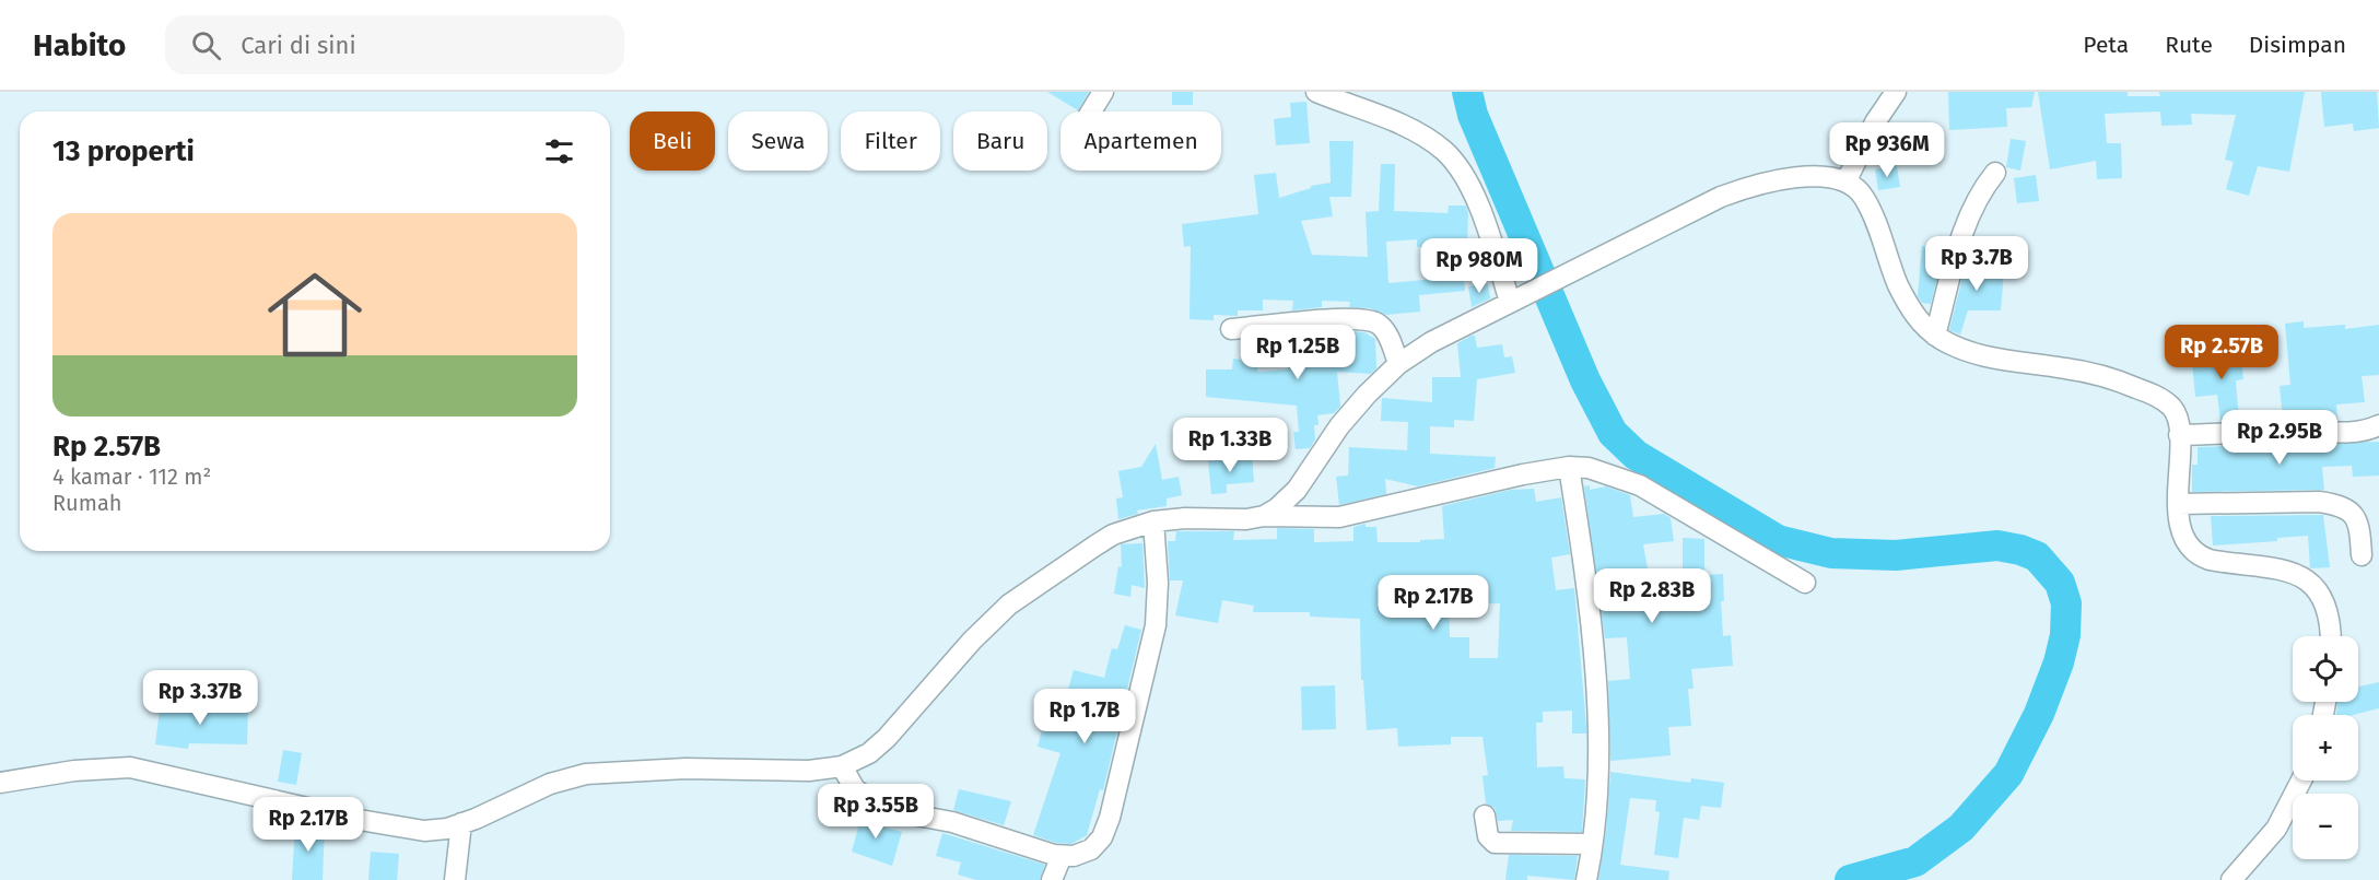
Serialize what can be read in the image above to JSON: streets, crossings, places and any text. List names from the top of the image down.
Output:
{
  "page": {
    "header": "Habito",
    "search": "Cari di sini",
    "nav": ["Peta", "Rute", "Disimpan"],
    "chip": [
      "Beli",
      "Sewa",
      "Filter",
      "Baru",
      "Apartemen"
    ],
    "heading": "13 properti",
    "price": [
      "Rp 936M",
      "Rp 3.7B",
      "Rp 980M",
      "Rp 1.25B",
      "Rp 2.57B",
      "Rp 2.95B",
      "Rp 1.33B",
      "Rp 2.83B",
      "Rp 2.17B",
      "Rp 3.37B",
      "Rp 1.7B",
      "Rp 3.55B",
      "Rp 2.17B"
    ],
    "list": [
      {
        "name": "Rp 2.57B",
        "note": "4 kamar · 112 m² · Rumah"
      }
    ],
    "map_buttons": ["+", "−"]
  }
}
